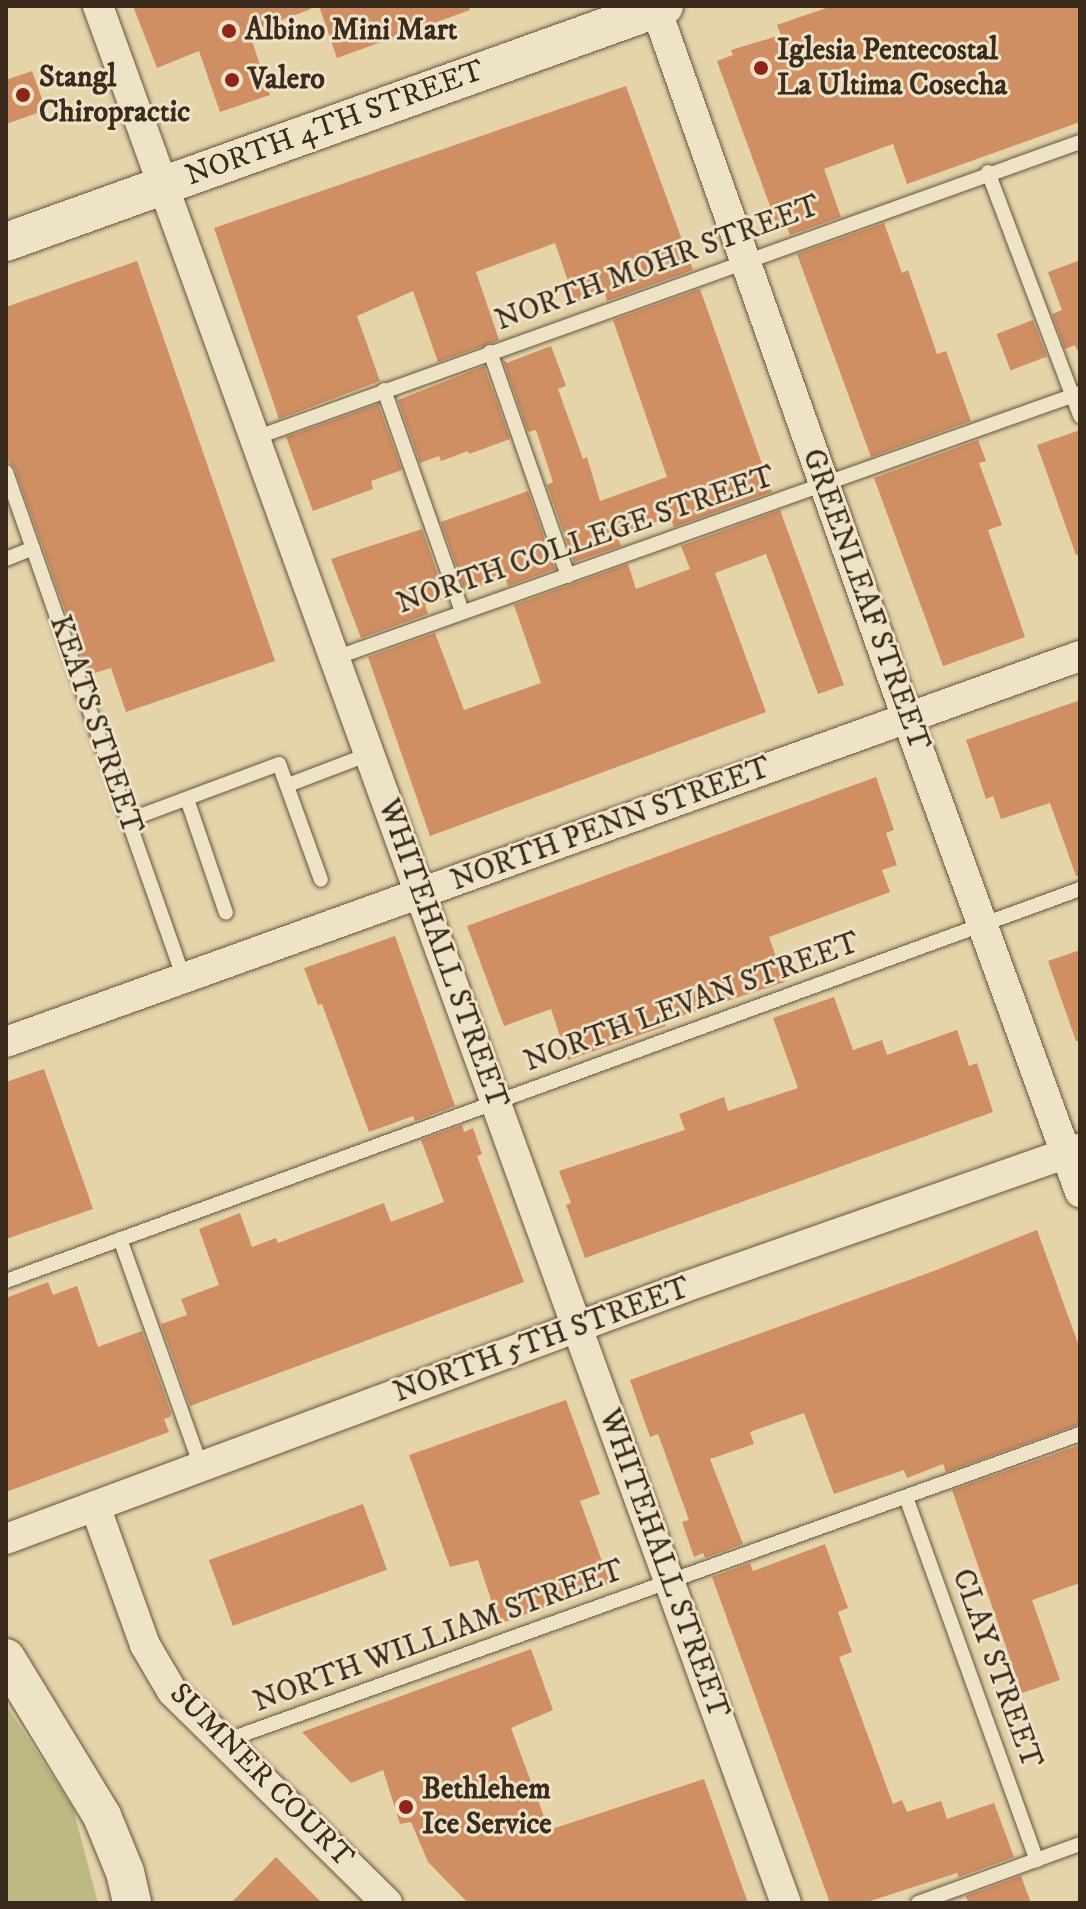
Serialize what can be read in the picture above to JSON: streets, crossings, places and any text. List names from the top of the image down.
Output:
{
  "streets": {
    "street": [
      "NORTH 4TH STREET",
      "GREENLEAF STREET",
      "NORTH PENN STREET",
      "WHITEHALL STREET",
      "NORTH 5TH STREET",
      "SUMNER COURT"
    ],
    "lane": [
      "NORTH MOHR STREET",
      "NORTH COLLEGE STREET",
      "KEATS STREET",
      "NORTH LEVAN STREET",
      "NORTH WILLIAM STREET",
      "CLAY STREET"
    ]
  },
  "crossings": [
    ["NORTH 4TH STREET", "GREENLEAF STREET"],
    ["NORTH 4TH STREET", "WHITEHALL STREET"],
    ["NORTH MOHR STREET", "GREENLEAF STREET"],
    ["NORTH MOHR STREET", "WHITEHALL STREET"],
    ["NORTH COLLEGE STREET", "GREENLEAF STREET"],
    ["NORTH COLLEGE STREET", "WHITEHALL STREET"],
    ["GREENLEAF STREET", "NORTH PENN STREET"],
    ["GREENLEAF STREET", "NORTH LEVAN STREET"],
    ["GREENLEAF STREET", "NORTH 5TH STREET"],
    ["KEATS STREET", "NORTH PENN STREET"],
    ["NORTH PENN STREET", "WHITEHALL STREET"],
    ["WHITEHALL STREET", "NORTH LEVAN STREET"],
    ["WHITEHALL STREET", "NORTH 5TH STREET"],
    ["WHITEHALL STREET", "NORTH WILLIAM STREET"],
    ["NORTH 5TH STREET", "SUMNER COURT"],
    ["NORTH WILLIAM STREET", "CLAY STREET"],
    ["NORTH WILLIAM STREET", "SUMNER COURT"]
  ],
  "places": [
    "Albino Mini Mart",
    "Iglesia Pentecostal La Ultima Cosecha",
    "Valero",
    "Stangl Chiropractic",
    "Bethlehem Ice Service"
  ]
}
